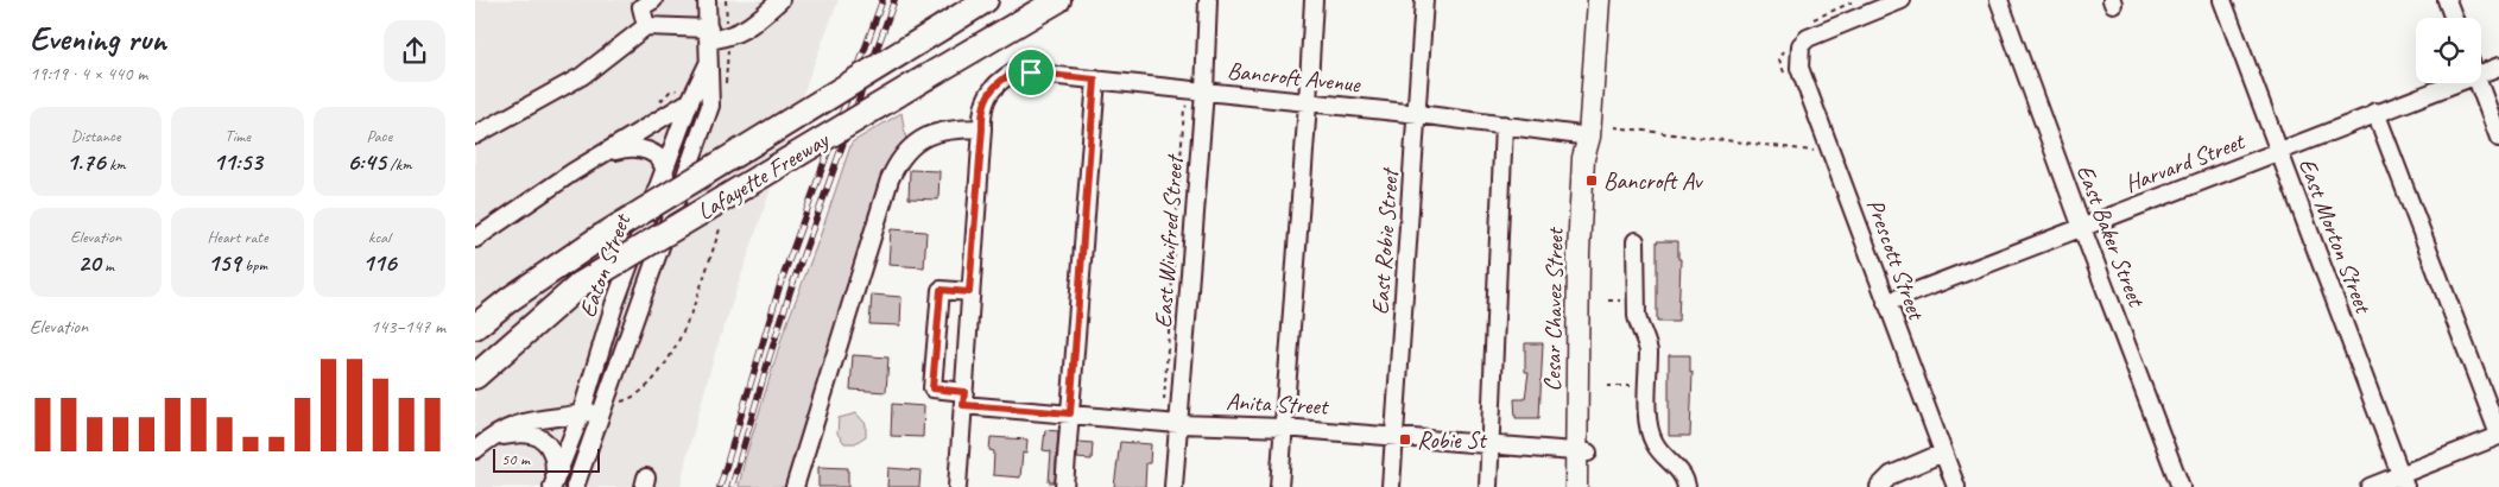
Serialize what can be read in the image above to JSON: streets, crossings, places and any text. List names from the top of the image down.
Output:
{
  "streets": {
    "highway": ["Lafayette Freeway"],
    "main road": ["Cesar Chavez Street"],
    "street": [
      "Bancroft Avenue",
      "Harvard Street",
      "East Baker Street",
      "East Morton Street",
      "East Winifred Street",
      "East Robie Street",
      "Prescott Street",
      "Eaton Street",
      "Anita Street"
    ]
  },
  "crossings": [
    ["Bancroft Avenue", "East Winifred Street"],
    ["Bancroft Avenue", "East Robie Street"],
    ["Bancroft Avenue", "Cesar Chavez Street"],
    ["Harvard Street", "East Baker Street"],
    ["Harvard Street", "East Morton Street"],
    ["Harvard Street", "Prescott Street"],
    ["East Winifred Street", "Anita Street"],
    ["East Robie Street", "Anita Street"],
    ["Cesar Chavez Street", "Anita Street"]
  ],
  "places": {
    "transit": ["Bancroft Av", "Robie St"]
  },
  "scale_bar": "50 m",
  "page": {
    "heading": ["Evening run", "19:19 · 4 × 440 m"],
    "stats": [
      ["Distance", "1.76 km"],
      ["Time", "11:53"],
      ["Pace", "6:45 /km"],
      ["Elevation", "20 m"],
      ["Heart rate", "159 bpm"],
      ["kcal", "116"]
    ],
    "chart": ["Elevation", "143–147 m"],
    "scale": "50 m"
  }
}
